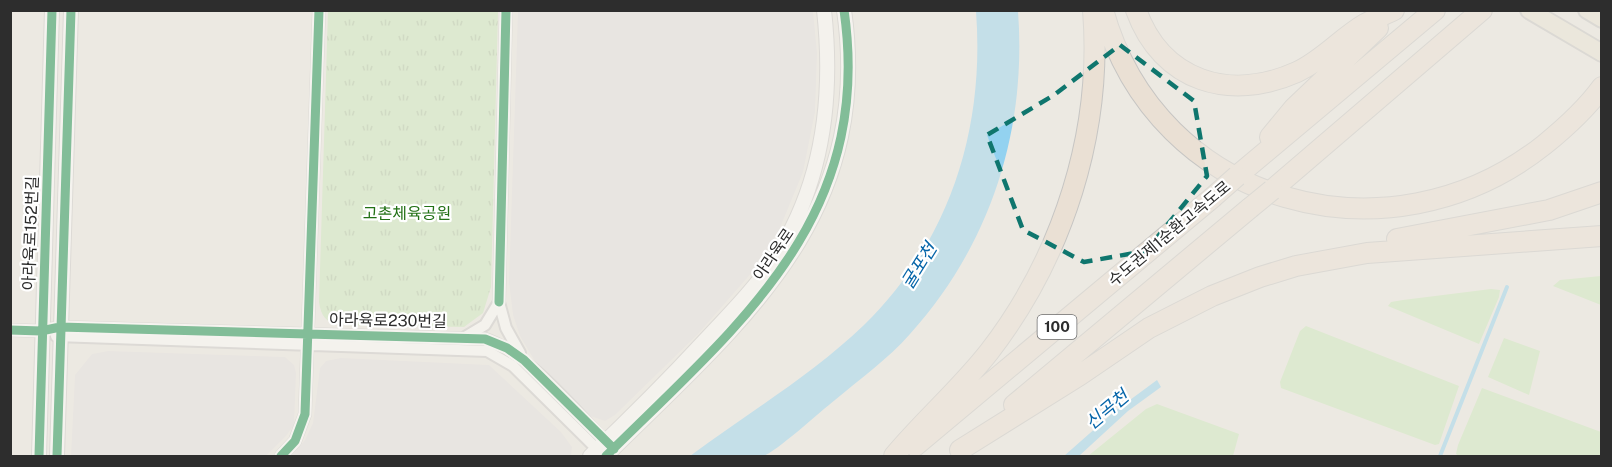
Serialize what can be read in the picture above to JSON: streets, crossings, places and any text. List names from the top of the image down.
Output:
{
  "streets": {
    "highway": ["수도권제1순환고속도로", "100"],
    "street": ["아라육로152번길", "아라육로", "아라육로230번길"]
  },
  "crossings": [
    ["아라육로152번길", "아라육로230번길"],
    ["아라육로", "아라육로230번길"]
  ],
  "water": ["굴포천", "신곡천"],
  "parks": ["고촌체육공원"]
}
